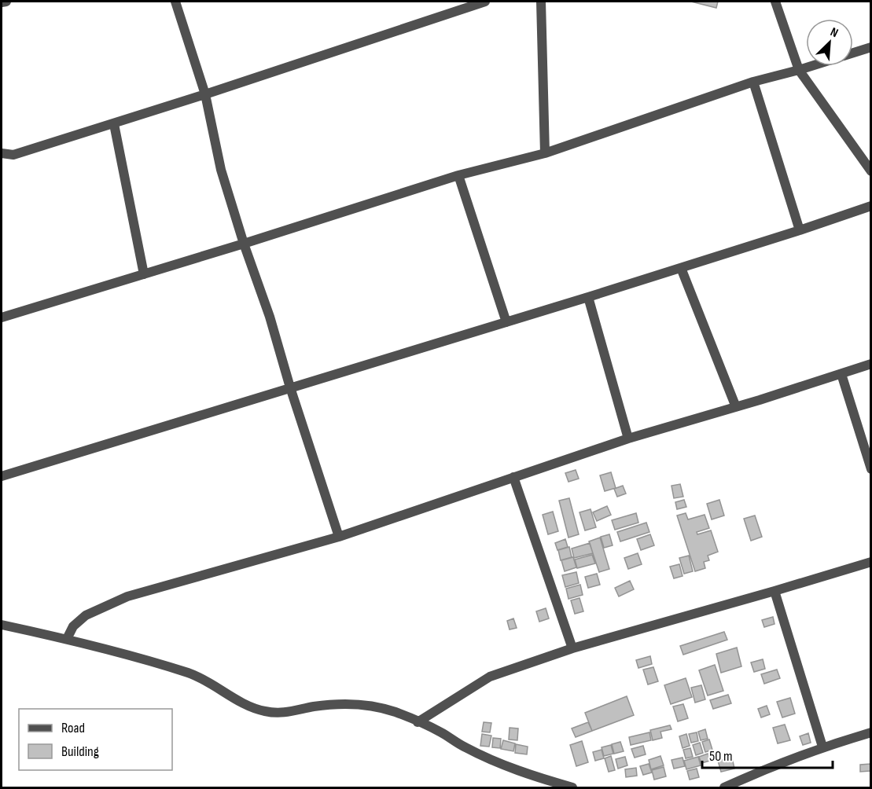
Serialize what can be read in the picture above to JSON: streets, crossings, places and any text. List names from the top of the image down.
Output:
{
  "legend": ["Road", "Building"],
  "scale_bar": "50 m",
  "north": "top right"
}
